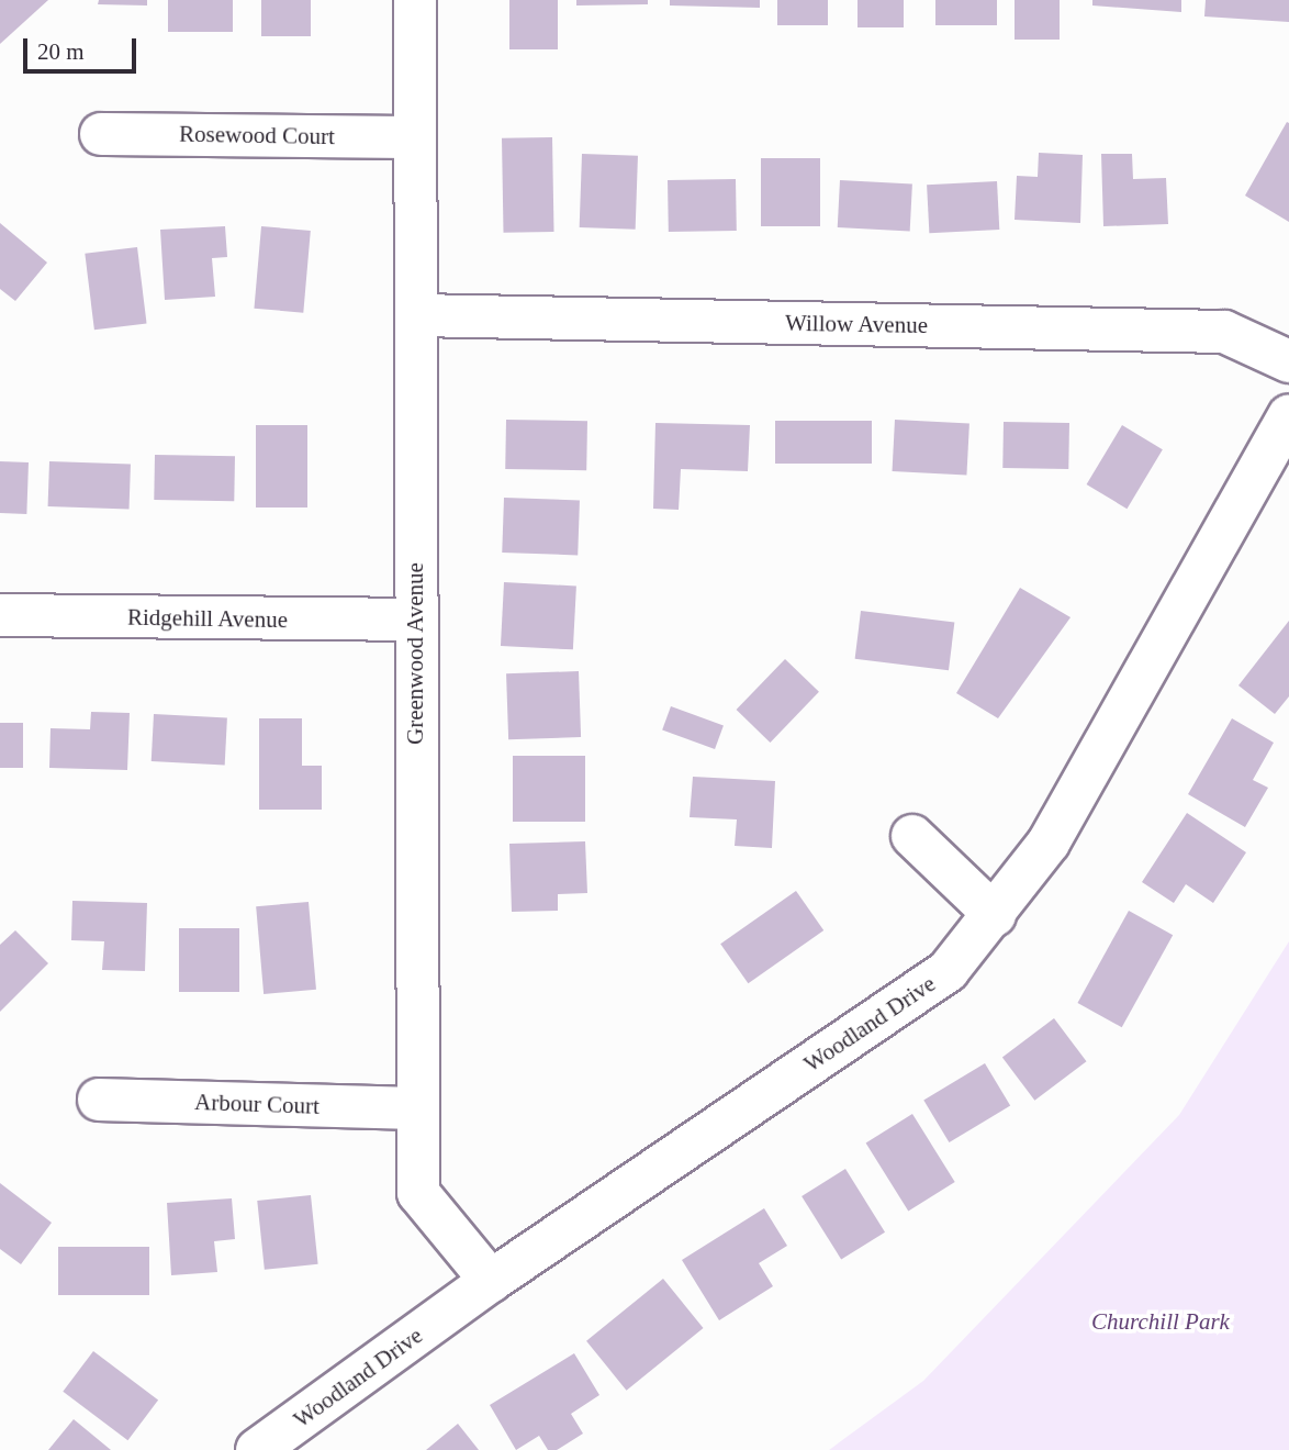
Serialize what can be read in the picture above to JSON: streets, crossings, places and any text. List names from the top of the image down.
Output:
{
  "streets": {
    "street": [
      "Rosewood Court",
      "Willow Avenue",
      "Ridgehill Avenue",
      "Greenwood Avenue",
      "Woodland Drive",
      "Arbour Court"
    ]
  },
  "crossings": [
    ["Rosewood Court", "Greenwood Avenue"],
    ["Willow Avenue", "Greenwood Avenue"],
    ["Ridgehill Avenue", "Greenwood Avenue"],
    ["Greenwood Avenue", "Woodland Drive"],
    ["Greenwood Avenue", "Arbour Court"]
  ],
  "parks": ["Churchill Park"],
  "scale_bar": "20 m"
}
